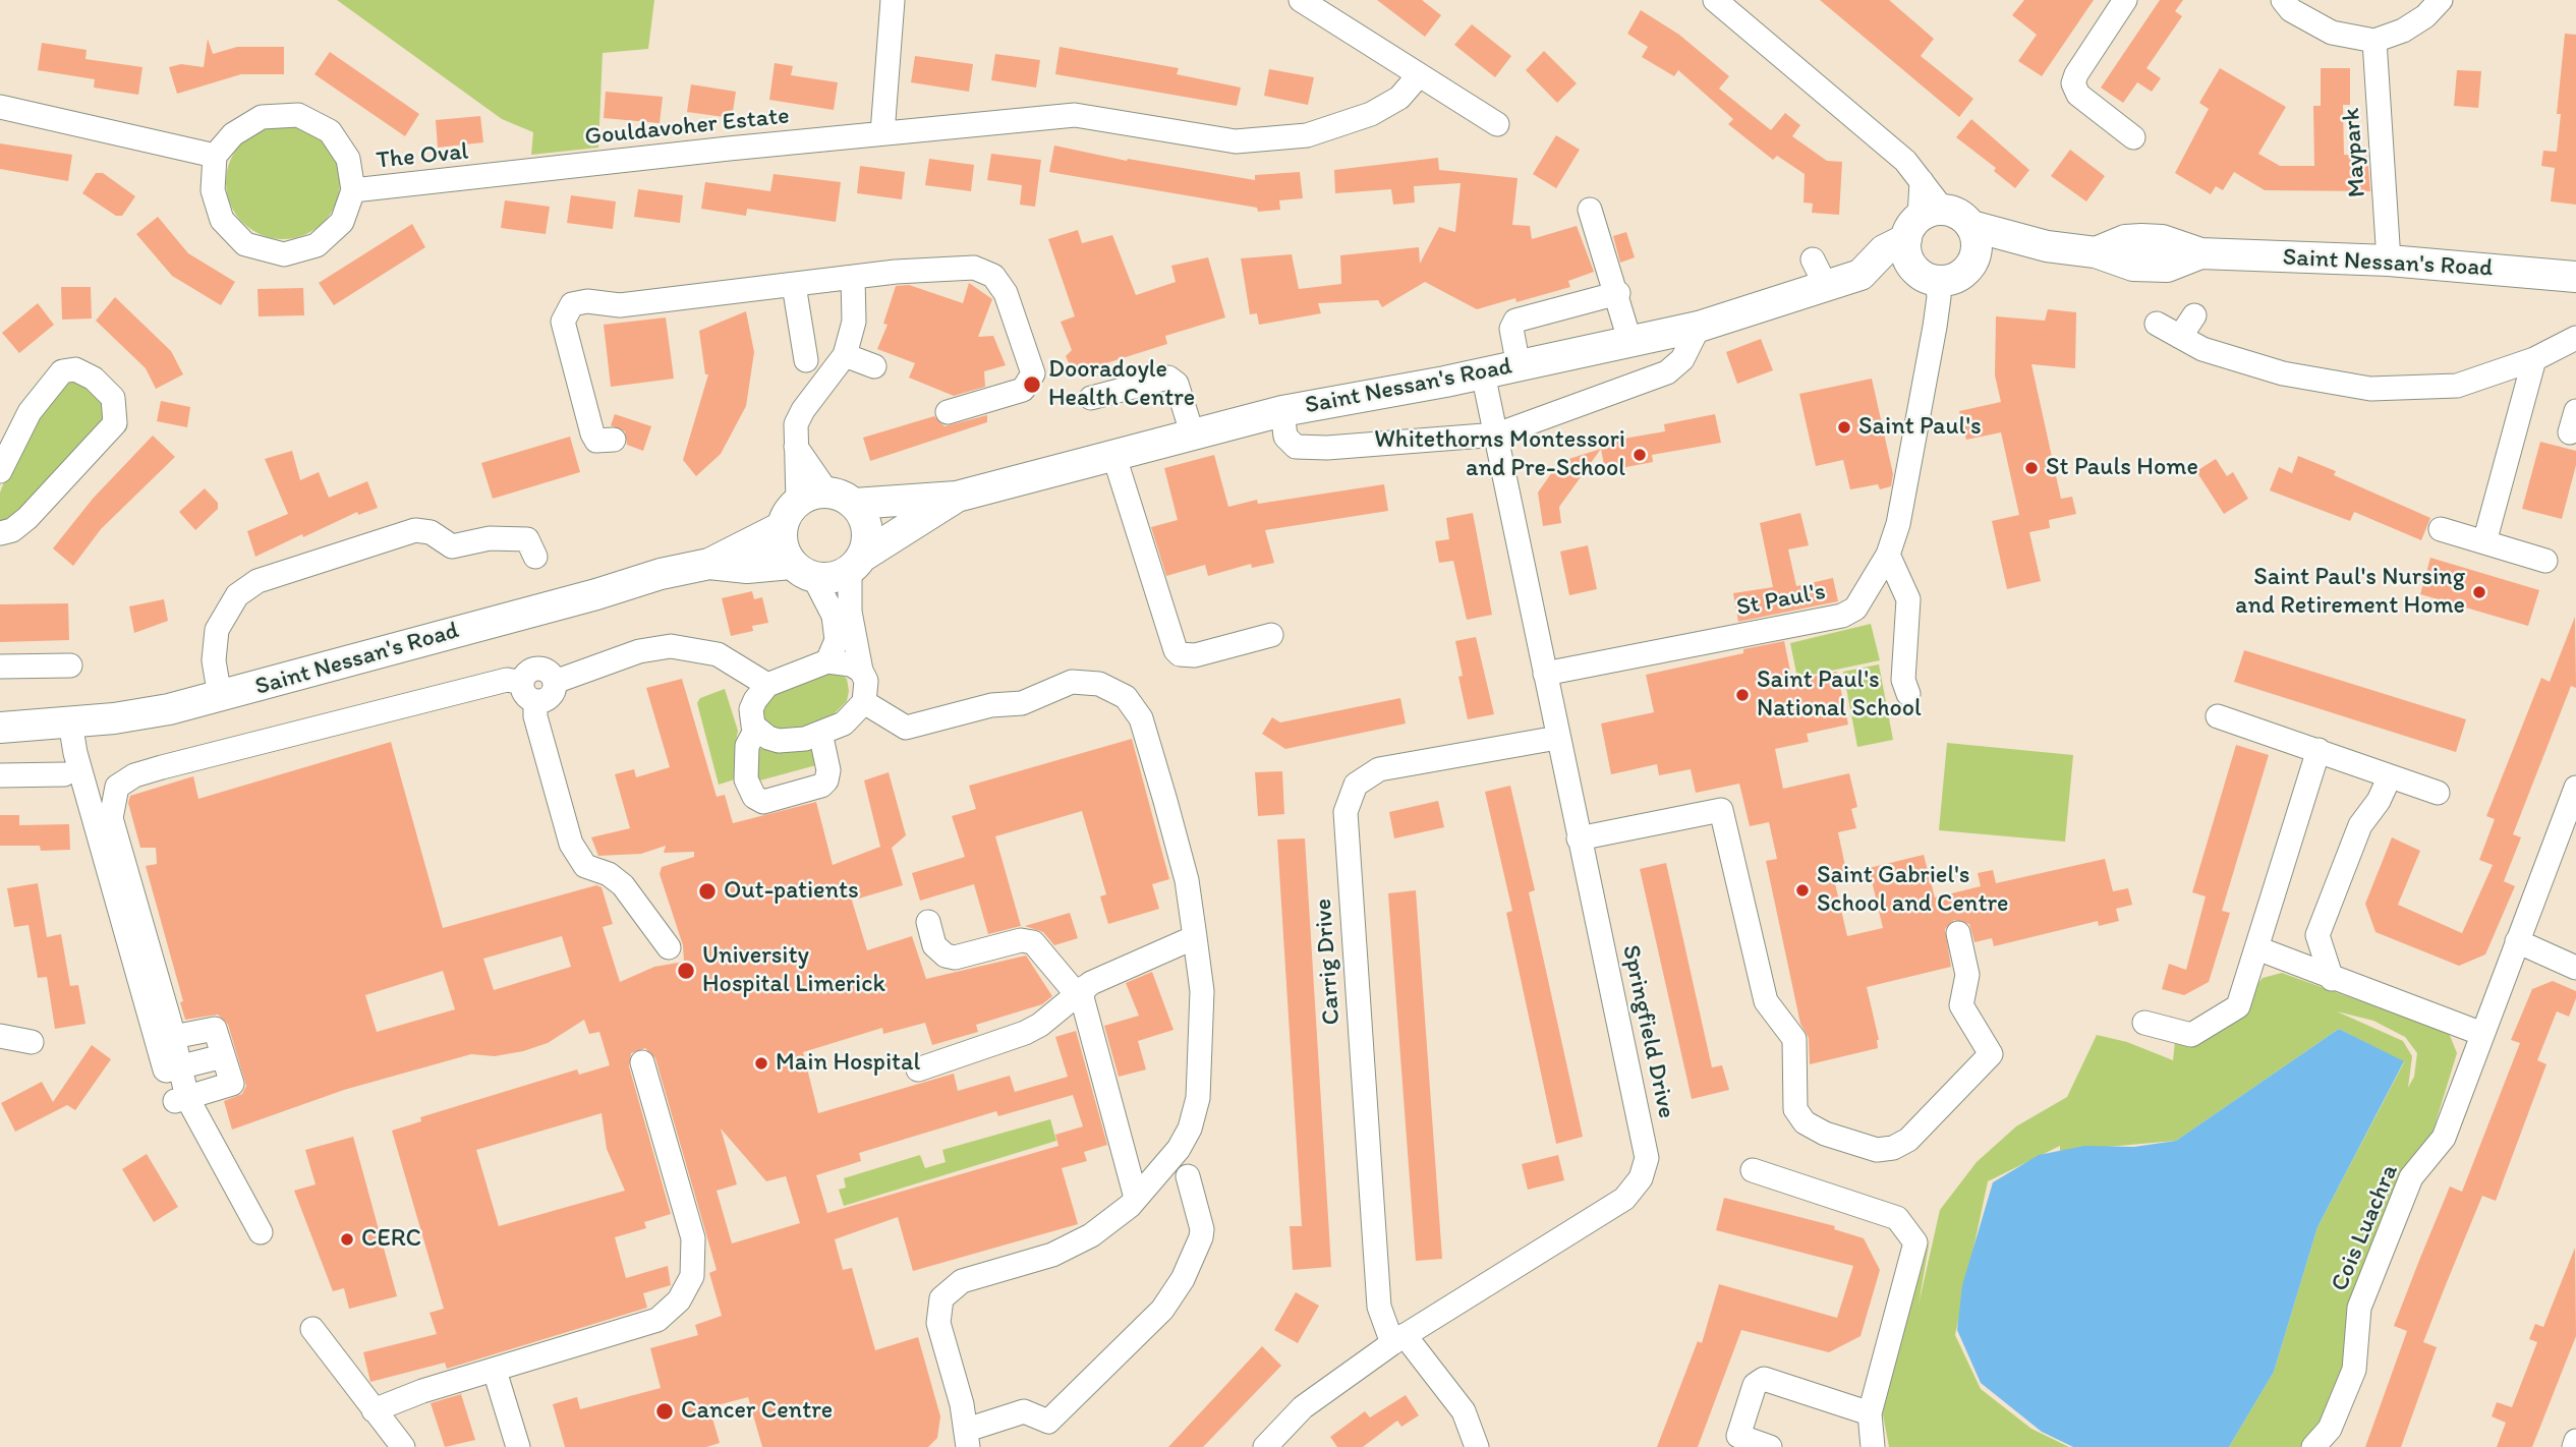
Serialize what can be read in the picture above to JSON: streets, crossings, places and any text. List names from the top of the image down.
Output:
{
  "streets": {
    "main road": ["Saint Nessan's Road"],
    "street": [
      "Gouldavoher Estate",
      "Maypark",
      "The Oval",
      "St Paul's",
      "Carrig Drive",
      "Springfield Drive",
      "Cois Luachra"
    ]
  },
  "crossings": [
    ["Gouldavoher Estate", "The Oval"],
    ["Maypark", "Saint Nessan's Road"],
    ["Saint Nessan's Road", "St Paul's"],
    ["Saint Nessan's Road", "Springfield Drive"],
    ["St Paul's", "Springfield Drive"],
    ["Carrig Drive", "Springfield Drive"]
  ],
  "places": [
    "Dooradoyle Health Centre",
    "Saint Paul's",
    "Whitethorns Montessori and Pre-School",
    "St Pauls Home",
    "Saint Paul's Nursing and Retirement Home",
    "Saint Paul's National School",
    "Saint Gabriel's School and Centre",
    "Out-patients",
    "University Hospital Limerick",
    "Main Hospital",
    "CERC",
    "Cancer Centre"
  ]
}
